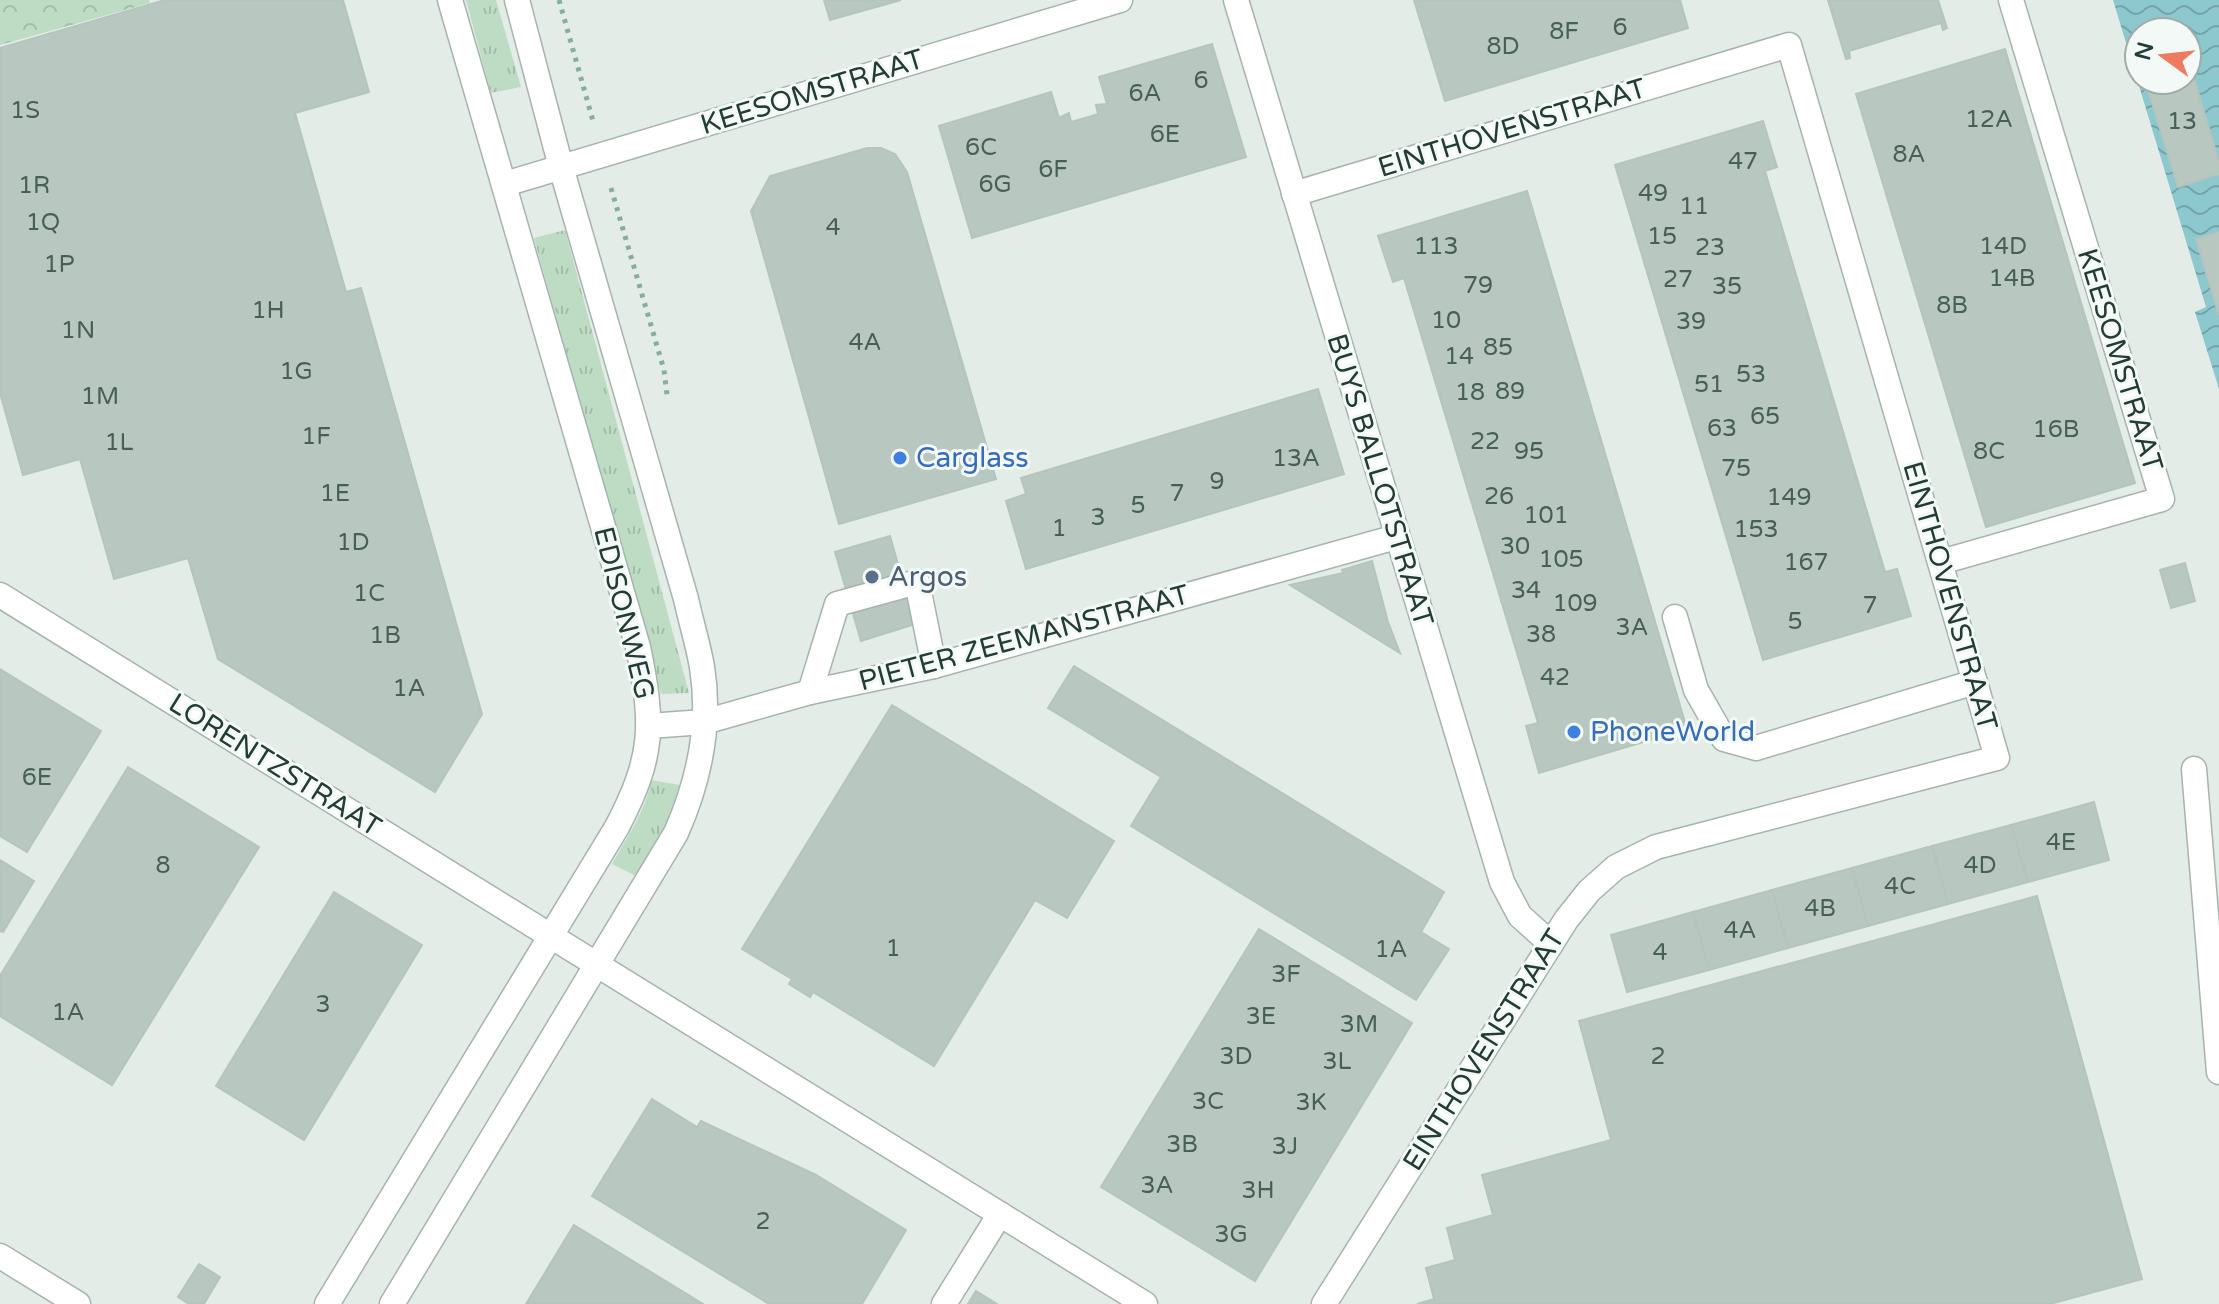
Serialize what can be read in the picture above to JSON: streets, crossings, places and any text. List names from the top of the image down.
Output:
{
  "streets": {
    "street": [
      "KEESOMSTRAAT",
      "EINTHOVENSTRAAT",
      "BUYS BALLOTSTRAAT",
      "EDISONWEG",
      "PIETER ZEEMANSTRAAT",
      "LORENTZSTRAAT"
    ]
  },
  "crossings": [
    ["KEESOMSTRAAT", "EINTHOVENSTRAAT"],
    ["KEESOMSTRAAT", "EDISONWEG"],
    ["EINTHOVENSTRAAT", "BUYS BALLOTSTRAAT"],
    ["BUYS BALLOTSTRAAT", "PIETER ZEEMANSTRAAT"],
    ["EDISONWEG", "PIETER ZEEMANSTRAAT"],
    ["EDISONWEG", "LORENTZSTRAAT"]
  ],
  "places": ["Carglass", "Argos", "PhoneWorld"],
  "house_numbers": [
    "6",
    "8F",
    "8D",
    "6",
    "6A",
    "1S",
    "12A",
    "13",
    "6E",
    "6C",
    "8A",
    "47",
    "6F",
    "6G",
    "1R",
    "49",
    "11",
    "1Q",
    "4",
    "15",
    "113",
    "14D",
    "23",
    "1P",
    "14B",
    "27",
    "79",
    "35",
    "8B",
    "1H",
    "10",
    "39",
    "1N",
    "4A",
    "85",
    "14",
    "1G",
    "53",
    "51",
    "89",
    "18",
    "1M",
    "65",
    "63",
    "16B",
    "1F",
    "22",
    "1L",
    "95",
    "8C",
    "13A",
    "75",
    "9",
    "1E",
    "7",
    "26",
    "149",
    "5",
    "101",
    "3",
    "1",
    "153",
    "1D",
    "30",
    "105",
    "167",
    "34",
    "1C",
    "109",
    "7",
    "5",
    "3A",
    "38",
    "1B",
    "42",
    "1A",
    "6E",
    "4E",
    "8",
    "4D",
    "4C",
    "4B",
    "4A",
    "1",
    "1A",
    "4",
    "3F",
    "3",
    "1A",
    "3E",
    "3M",
    "3D",
    "2",
    "3L",
    "3C",
    "3K",
    "3B",
    "3J",
    "3A",
    "3H",
    "2",
    "3G"
  ],
  "north": "left"
}
